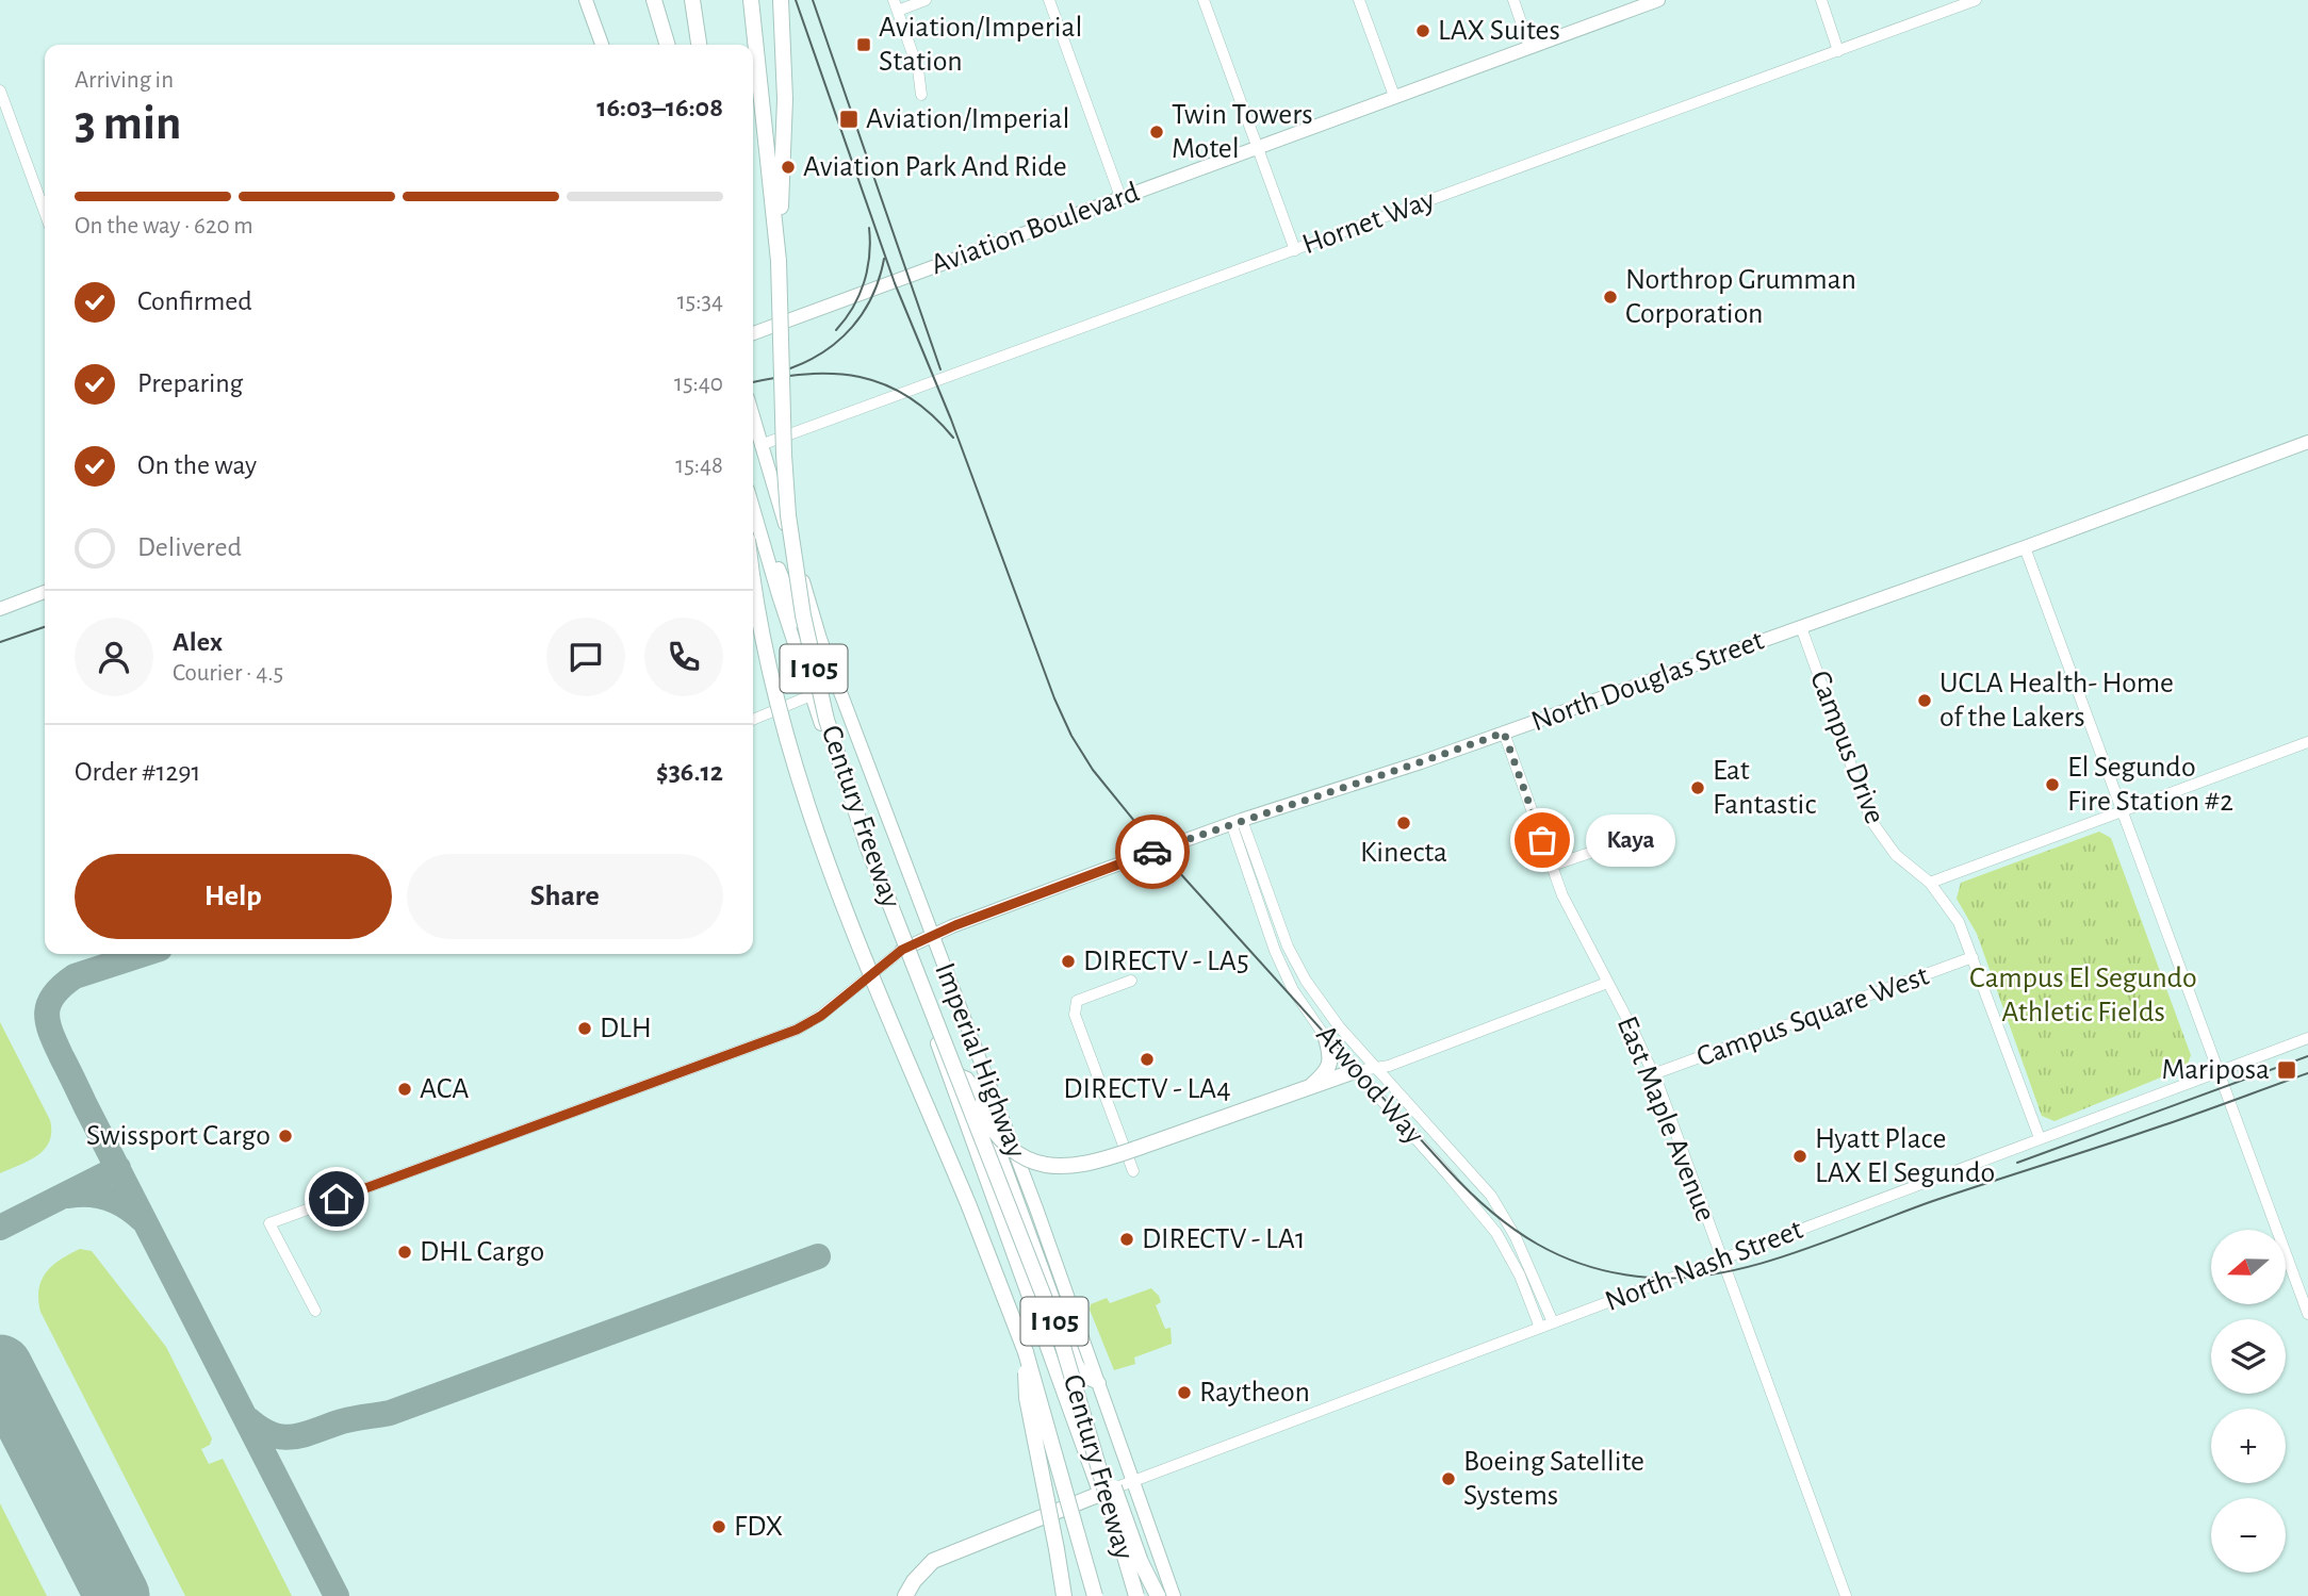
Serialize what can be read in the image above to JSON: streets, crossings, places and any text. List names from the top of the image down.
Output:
{
  "streets": {
    "highway": ["I 105", "Century Freeway"],
    "main road": ["Aviation Boulevard", "North Douglas Street", "Imperial Highway"],
    "street": [
      "Hornet Way",
      "Campus Drive",
      "Campus Square West",
      "Atwood Way",
      "East Maple Avenue",
      "North Nash Street"
    ]
  },
  "crossings": [
    ["Hornet Way", "Imperial Highway"],
    ["North Douglas Street", "Campus Drive"],
    ["North Douglas Street", "Imperial Highway"],
    ["North Douglas Street", "Atwood Way"],
    ["North Douglas Street", "East Maple Avenue"],
    ["Campus Drive", "Campus Square West"],
    ["Campus Drive", "North Nash Street"],
    ["Century Freeway", "Imperial Highway"],
    ["Campus Square West", "East Maple Avenue"],
    ["Imperial Highway", "North Nash Street"],
    ["Atwood Way", "North Nash Street"],
    ["East Maple Avenue", "North Nash Street"]
  ],
  "parks": ["Campus El Segundo Athletic Fields"],
  "places": {
    "other": [
      "LAX Suites",
      "Twin Towers Motel",
      "Aviation Park And Ride",
      "Northrop Grumman Corporation",
      "UCLA Health- Home of the Lakers",
      "El Segundo Fire Station #2",
      "Eat Fantastic",
      "Kinecta",
      "Kaya",
      "DIRECTV - LA5",
      "DLH",
      "DIRECTV - LA4",
      "ACA",
      "Swissport Cargo",
      "Hyatt Place LAX El Segundo",
      "DIRECTV - LA1",
      "DHL Cargo",
      "Raytheon",
      "Boeing Satellite Systems",
      "FDX"
    ],
    "transit": ["Aviation/Imperial Station", "Aviation/Imperial", "Mariposa"]
  },
  "north": "left",
  "page": {
    "heading": ["3 min", "Arriving in", "16:03–16:08"],
    "panel": [
      "Alex",
      "Courier · 4.5",
      "Order #1291",
      "$36.12"
    ],
    "bar": "On the way · 620 m",
    "list": [
      ["Confirmed", "15:34"],
      ["Preparing", "15:40"],
      ["On the way", "15:48"],
      "Delivered"
    ],
    "bubble": "Kaya",
    "buttons": ["Help", "Share"],
    "map_buttons": ["+", "−"]
  }
}
